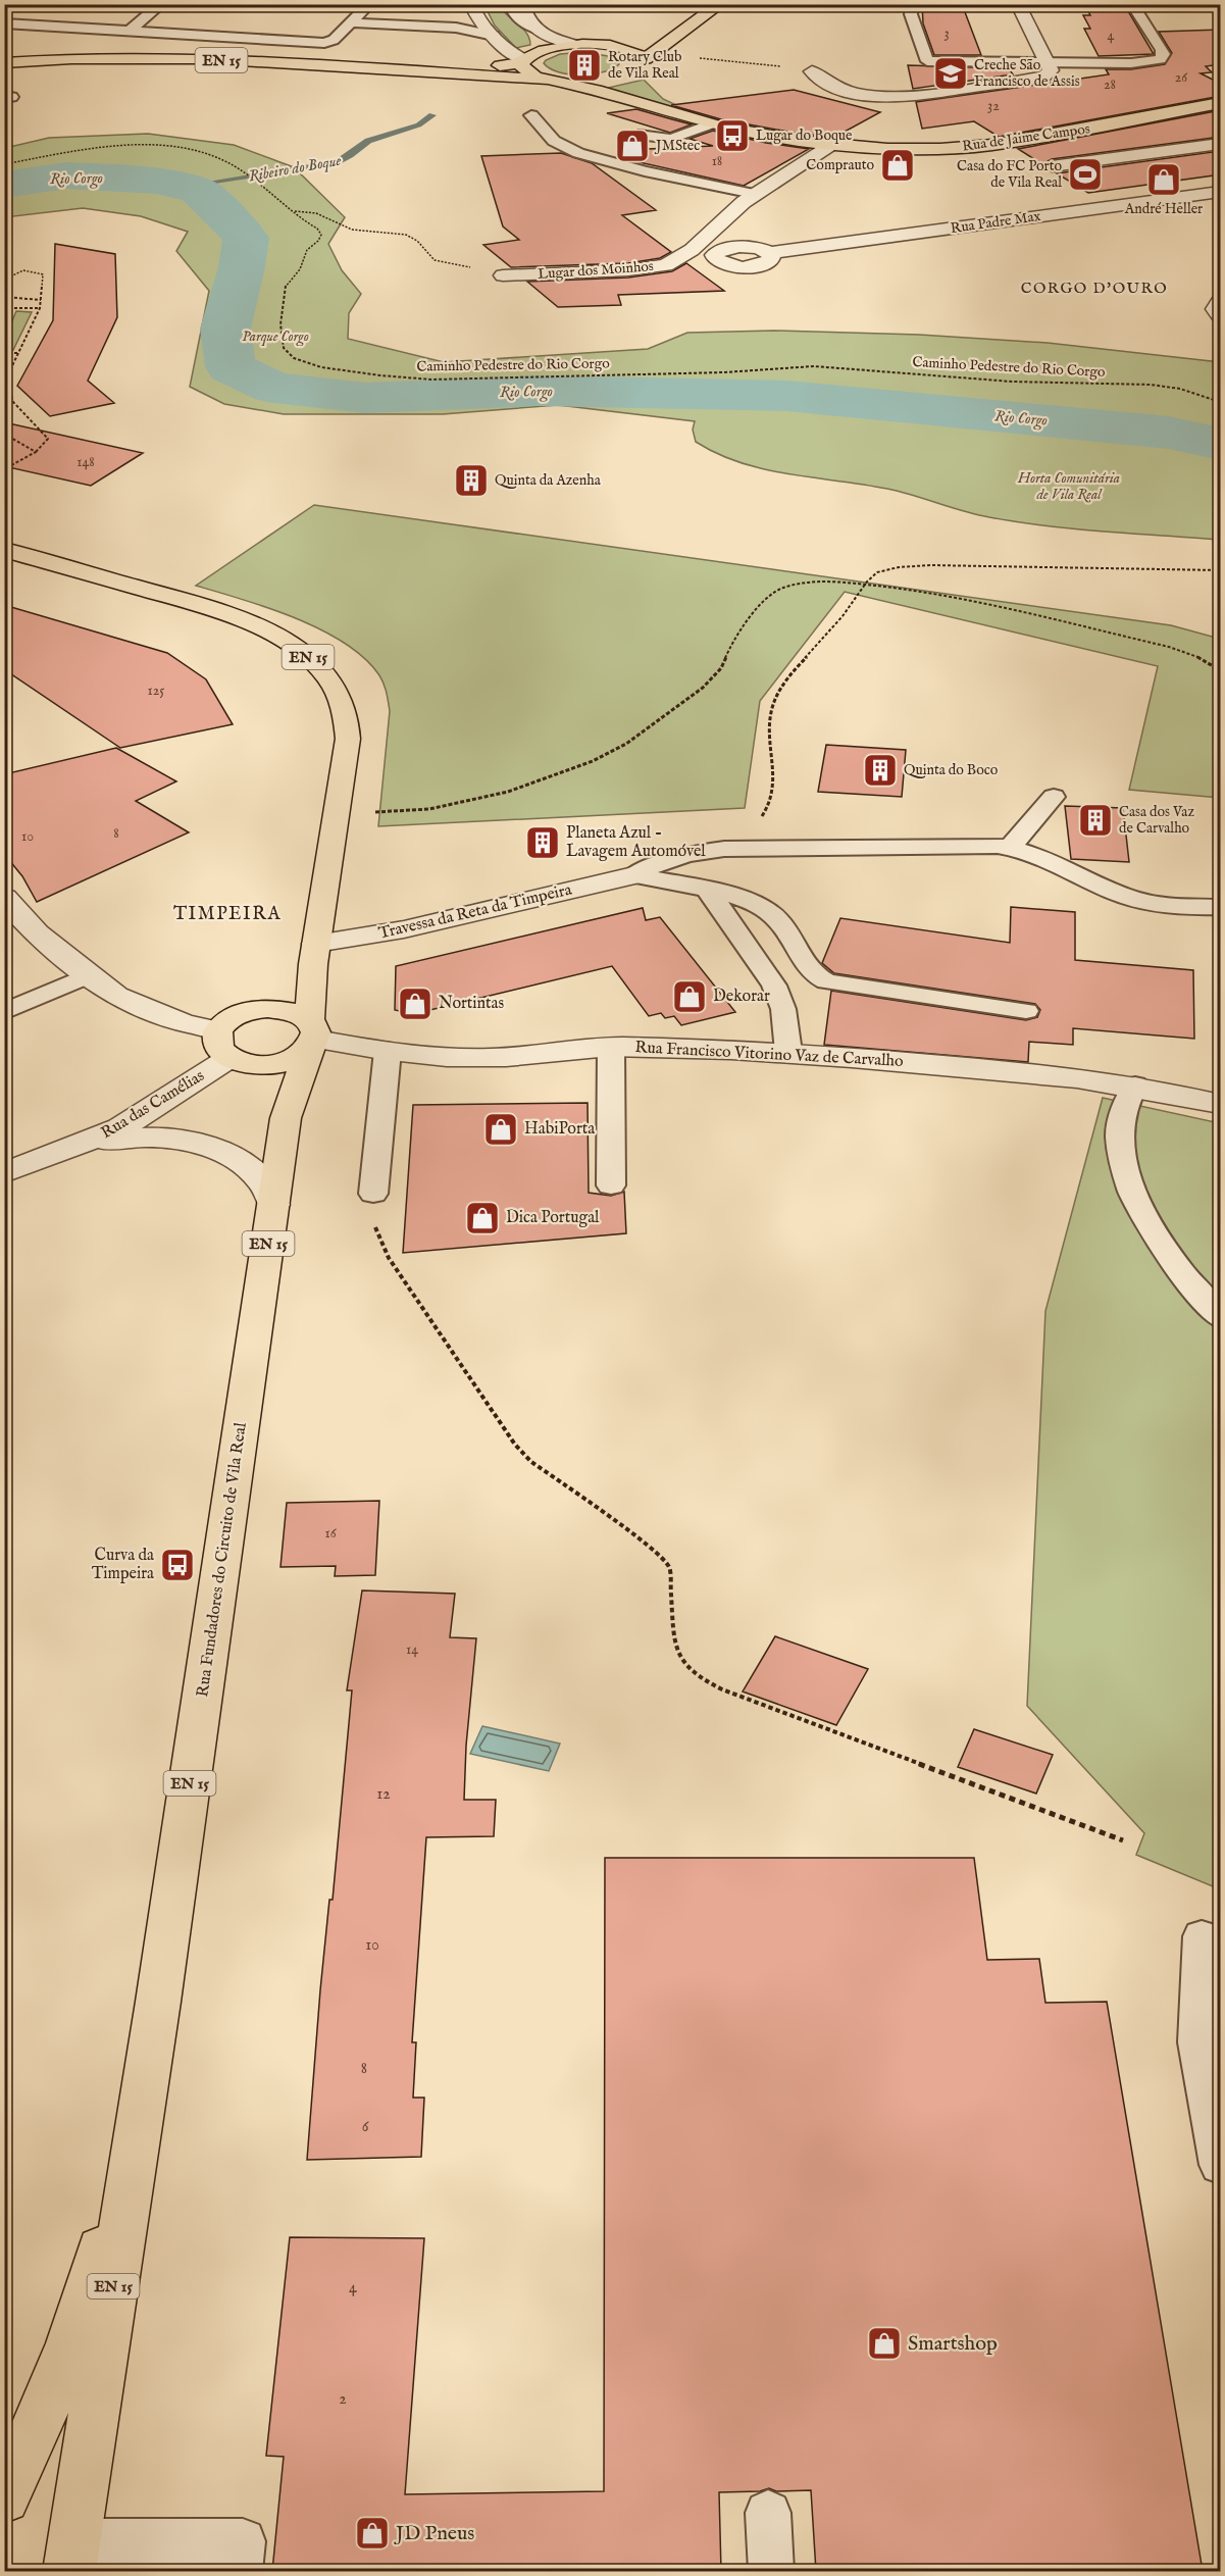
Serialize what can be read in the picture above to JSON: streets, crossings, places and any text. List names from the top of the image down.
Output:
{
  "streets": {
    "main road": ["EN 15", "Rua de Jaime Campos", "Rua Fundadores do Circuito de Vila Real"],
    "street": [
      "Rua Padre Max",
      "Lugar dos Moinhos",
      "Travessa da Reta da Timpeira",
      "Rua Francisco Vitorino Vaz de Carvalho",
      "Rua das Camélias"
    ],
    "path": ["Caminho Pedestre do Rio Corgo"]
  },
  "crossings": [
    ["EN 15", "Travessa da Reta da Timpeira"],
    ["EN 15", "Rua Fundadores do Circuito de Vila Real"],
    ["Rua de Jaime Campos", "Lugar dos Moinhos"],
    ["Travessa da Reta da Timpeira", "Rua Fundadores do Circuito de Vila Real"],
    ["Rua Francisco Vitorino Vaz de Carvalho", "Rua das Camélias"],
    ["Rua Francisco Vitorino Vaz de Carvalho", "Rua Fundadores do Circuito de Vila Real"],
    ["Rua das Camélias", "Rua Fundadores do Circuito de Vila Real"]
  ],
  "districts": ["CORGO D'OURO", "TIMPEIRA"],
  "water": ["Ribeiro do Boque", "Rio Corgo"],
  "parks": ["Parque Corgo", "Horta Comunitária de Vila Real"],
  "places": {
    "building": [
      "Rotary Club de Vila Real",
      "Quinta da Azenha",
      "Quinta do Boco",
      "Casa dos Vaz de Carvalho",
      "Planeta Azul - Lavagem Automóvel"
    ],
    "school or university": ["Creche São Francisco de Assis"],
    "bus stop": ["Lugar do Boque", "Curva da Timpeira"],
    "shop": [
      "JMStec",
      "Comprauto",
      "André Heller",
      "Dekorar",
      "Nortintas",
      "HabiPorta",
      "Dica Portugal",
      "Smartshop",
      "JD Pneus"
    ],
    "sports": ["Casa do FC Porto de Vila Real"]
  },
  "house_numbers": [
    "3",
    "4",
    "26",
    "28",
    "32",
    "18",
    "148",
    "125",
    "8",
    "10",
    "16",
    "14",
    "12",
    "10",
    "8",
    "6",
    "4",
    "2"
  ]
}
